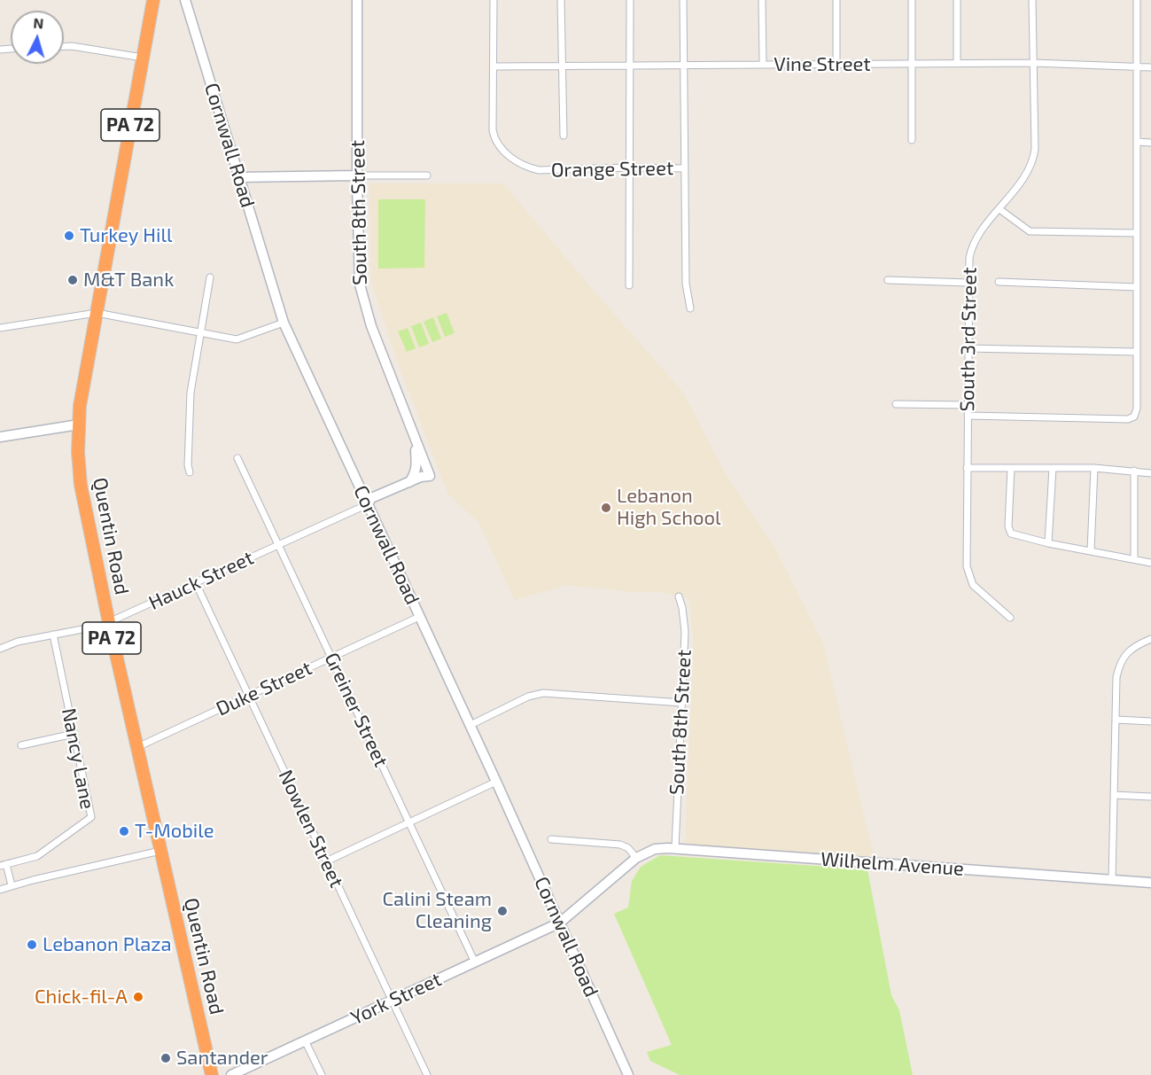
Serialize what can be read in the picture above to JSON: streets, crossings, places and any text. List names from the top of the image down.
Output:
{
  "streets": {
    "highway": ["PA 72", "Quentin Road"],
    "street": [
      "Vine Street",
      "Cornwall Road",
      "Orange Street",
      "South 8th Street",
      "South 3rd Street",
      "Hauck Street",
      "Duke Street",
      "Greiner Street",
      "Nancy Lane",
      "Nowlen Street",
      "Wilhelm Avenue",
      "York Street"
    ]
  },
  "crossings": [
    ["Vine Street", "Orange Street"],
    ["Vine Street", "South 3rd Street"],
    ["Cornwall Road", "Hauck Street"],
    ["Cornwall Road", "Duke Street"],
    ["Cornwall Road", "Wilhelm Avenue"],
    ["Cornwall Road", "York Street"],
    ["South 8th Street", "Hauck Street"],
    ["South 8th Street", "Wilhelm Avenue"],
    ["Quentin Road", "Hauck Street"],
    ["Quentin Road", "Duke Street"],
    ["Hauck Street", "Greiner Street"],
    ["Hauck Street", "Nancy Lane"],
    ["Hauck Street", "Nowlen Street"],
    ["Duke Street", "Greiner Street"],
    ["Duke Street", "Nowlen Street"],
    ["Greiner Street", "York Street"],
    ["Nowlen Street", "York Street"],
    ["Wilhelm Avenue", "York Street"]
  ],
  "places": [
    "Turkey Hill",
    "M&T Bank",
    "Lebanon High School",
    "T-Mobile",
    "Calini Steam Cleaning",
    "Lebanon Plaza",
    "Chick-fil-A",
    "Santander"
  ],
  "north": "top"
}
